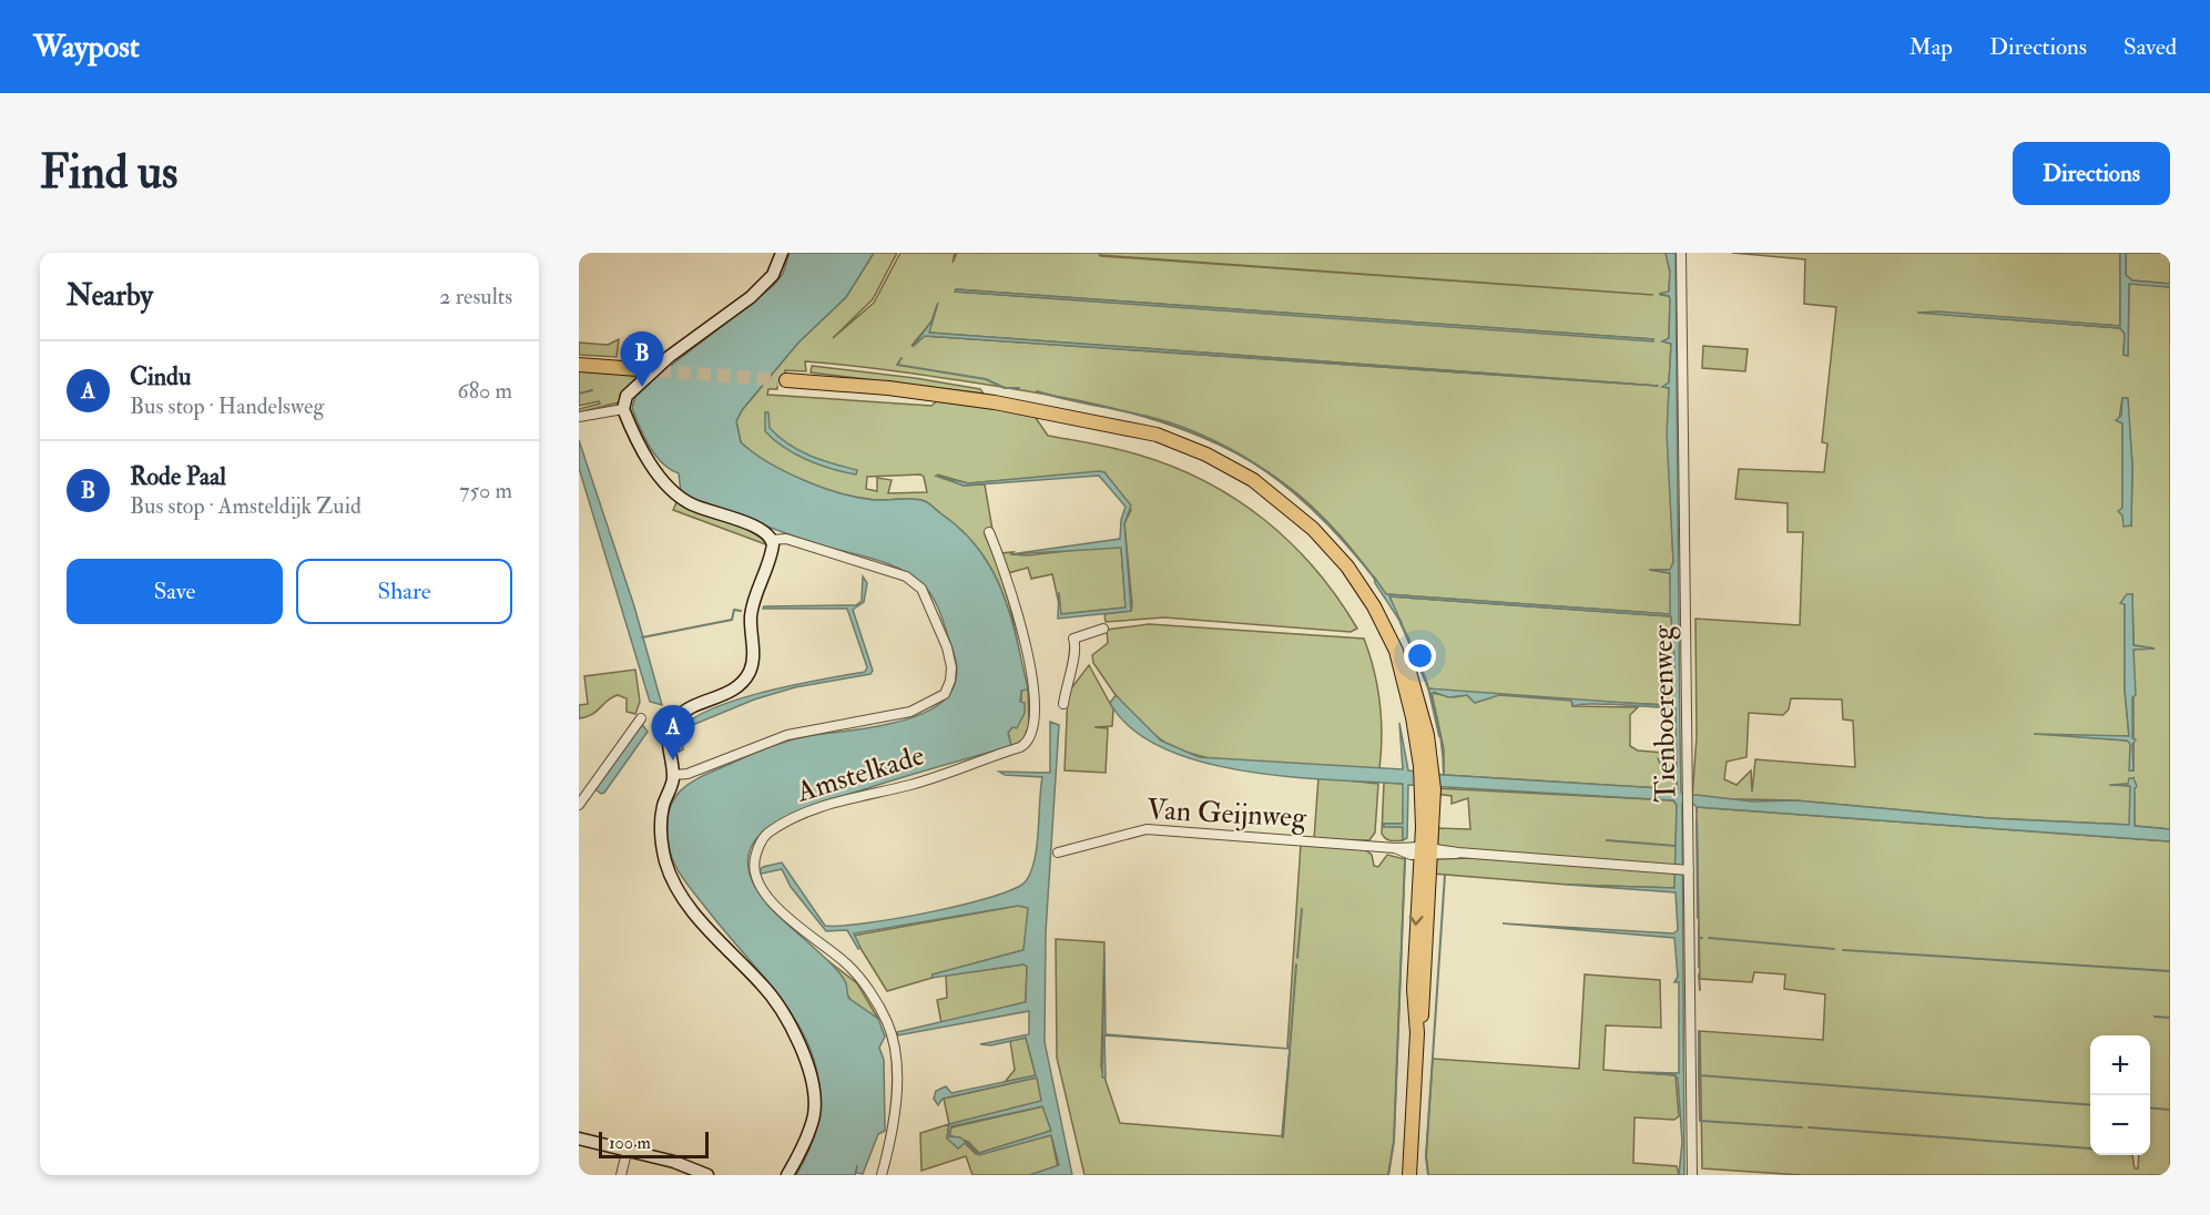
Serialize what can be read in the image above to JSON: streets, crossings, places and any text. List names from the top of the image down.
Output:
{
  "streets": {
    "street": ["Tienboerenweg", "Amstelkade", "Van Geijnweg"]
  },
  "crossings": [
    ["Tienboerenweg", "Van Geijnweg"]
  ],
  "scale_bar": "100 m",
  "page": {
    "header": "Waypost",
    "nav": ["Map", "Directions", "Saved"],
    "buttons": [
      "Directions",
      ["Save", "Share"]
    ],
    "title": "Find us",
    "heading": ["Nearby", "2 results"],
    "pins": ["B", "A"],
    "list": [
      {
        "mark": "A",
        "name": "Cindu",
        "note": "Bus stop · Handelsweg",
        "value": "680 m"
      },
      {
        "mark": "B",
        "name": "Rode Paal",
        "note": "Bus stop · Amsteldijk Zuid",
        "value": "750 m"
      }
    ],
    "map_buttons": ["+", "−"],
    "scale": "100 m"
  }
}
